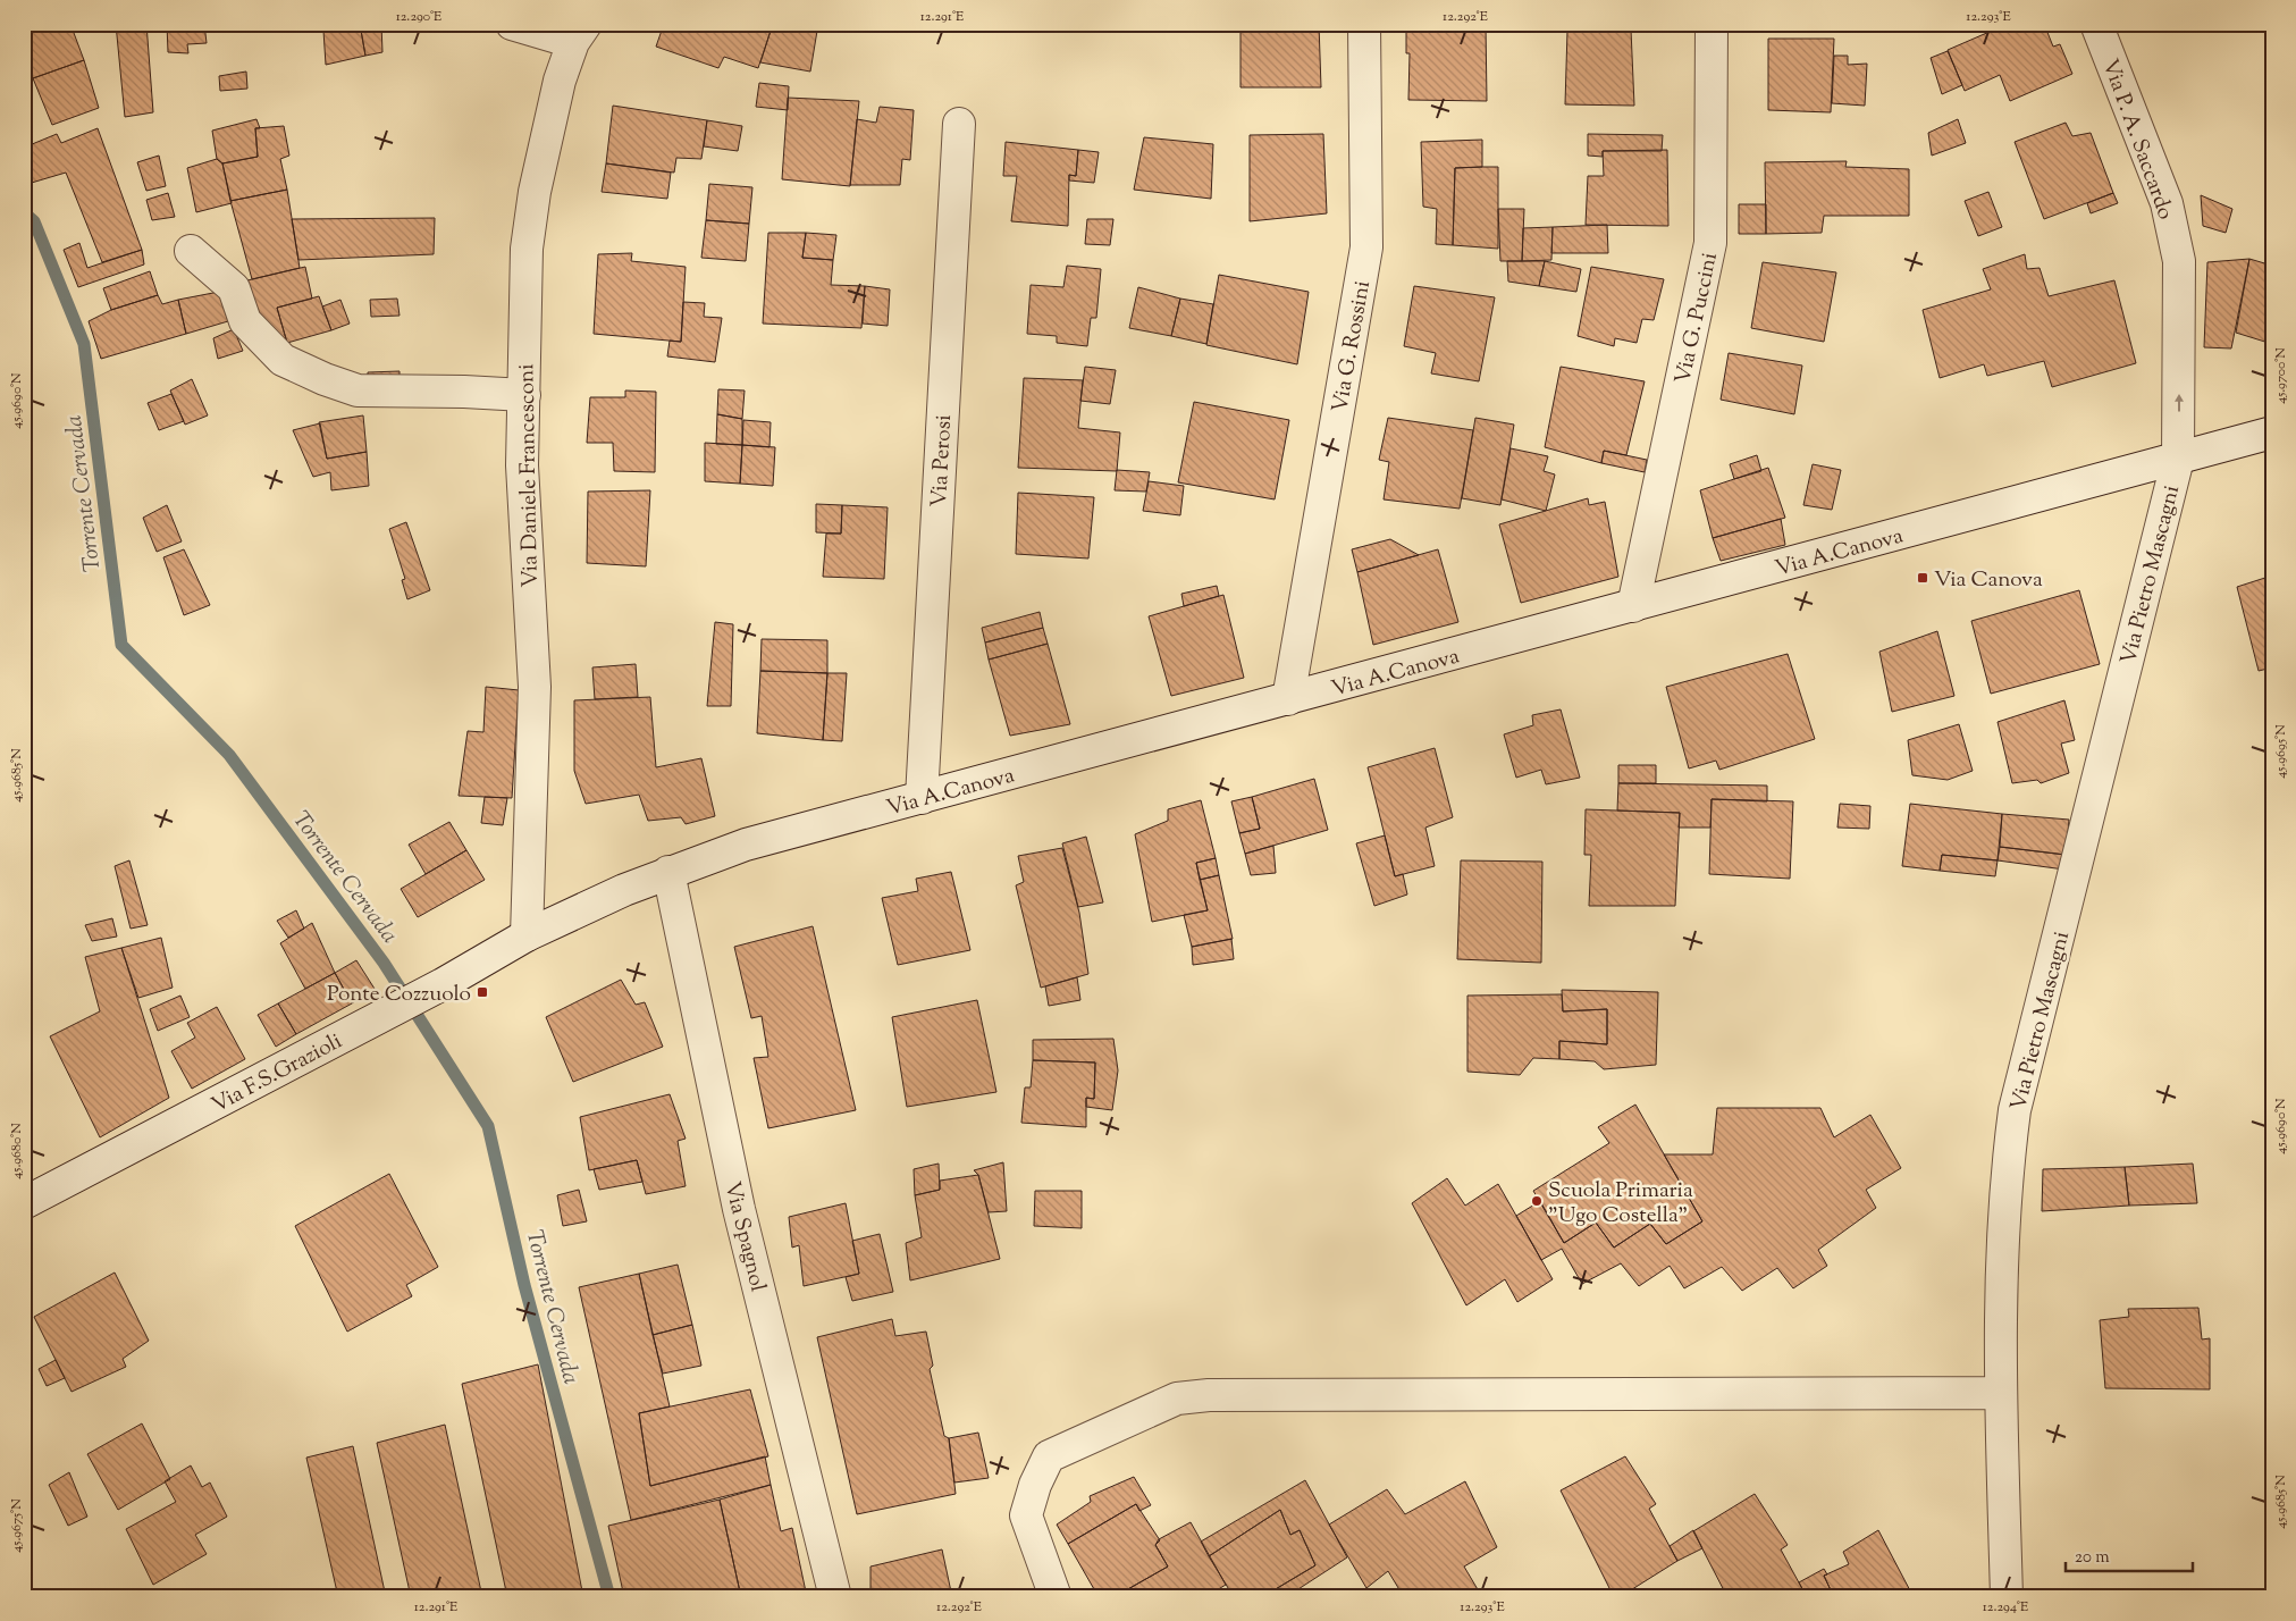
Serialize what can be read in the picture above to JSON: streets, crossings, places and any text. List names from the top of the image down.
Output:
{
  "streets": {
    "street": [
      "Via P. A. Saccardo",
      "Via G. Puccini",
      "Via G. Rossini",
      "Via Perosi",
      "Via Daniele Francesconi",
      "Via A.Canova",
      "Via Pietro Mascagni",
      "Via F.S.Grazioli",
      "Via Spagnol"
    ]
  },
  "crossings": [
    ["Via P. A. Saccardo", "Via A.Canova"],
    ["Via P. A. Saccardo", "Via Pietro Mascagni"],
    ["Via G. Puccini", "Via A.Canova"],
    ["Via G. Rossini", "Via A.Canova"],
    ["Via Perosi", "Via A.Canova"],
    ["Via Daniele Francesconi", "Via A.Canova"],
    ["Via Daniele Francesconi", "Via F.S.Grazioli"],
    ["Via A.Canova", "Via Pietro Mascagni"],
    ["Via A.Canova", "Via F.S.Grazioli"],
    ["Via A.Canova", "Via Spagnol"]
  ],
  "one_way": ["Via P. A. Saccardo"],
  "water": ["Torrente Cervada"],
  "places": {
    "transit": ["Via Canova", "Ponte Cozzuolo"],
    "other": ["Scuola Primaria \"Ugo Costella\""]
  },
  "scale_bar": "20 m",
  "coordinates": [
    "12.290°E",
    "12.291°E",
    "12.292°E",
    "12.293°E",
    "45.9700°N",
    "45.9690°N",
    "45.9695°N",
    "45.9685°N",
    "45.9680°N",
    "45.9675°N",
    "12.294°E"
  ]
}
